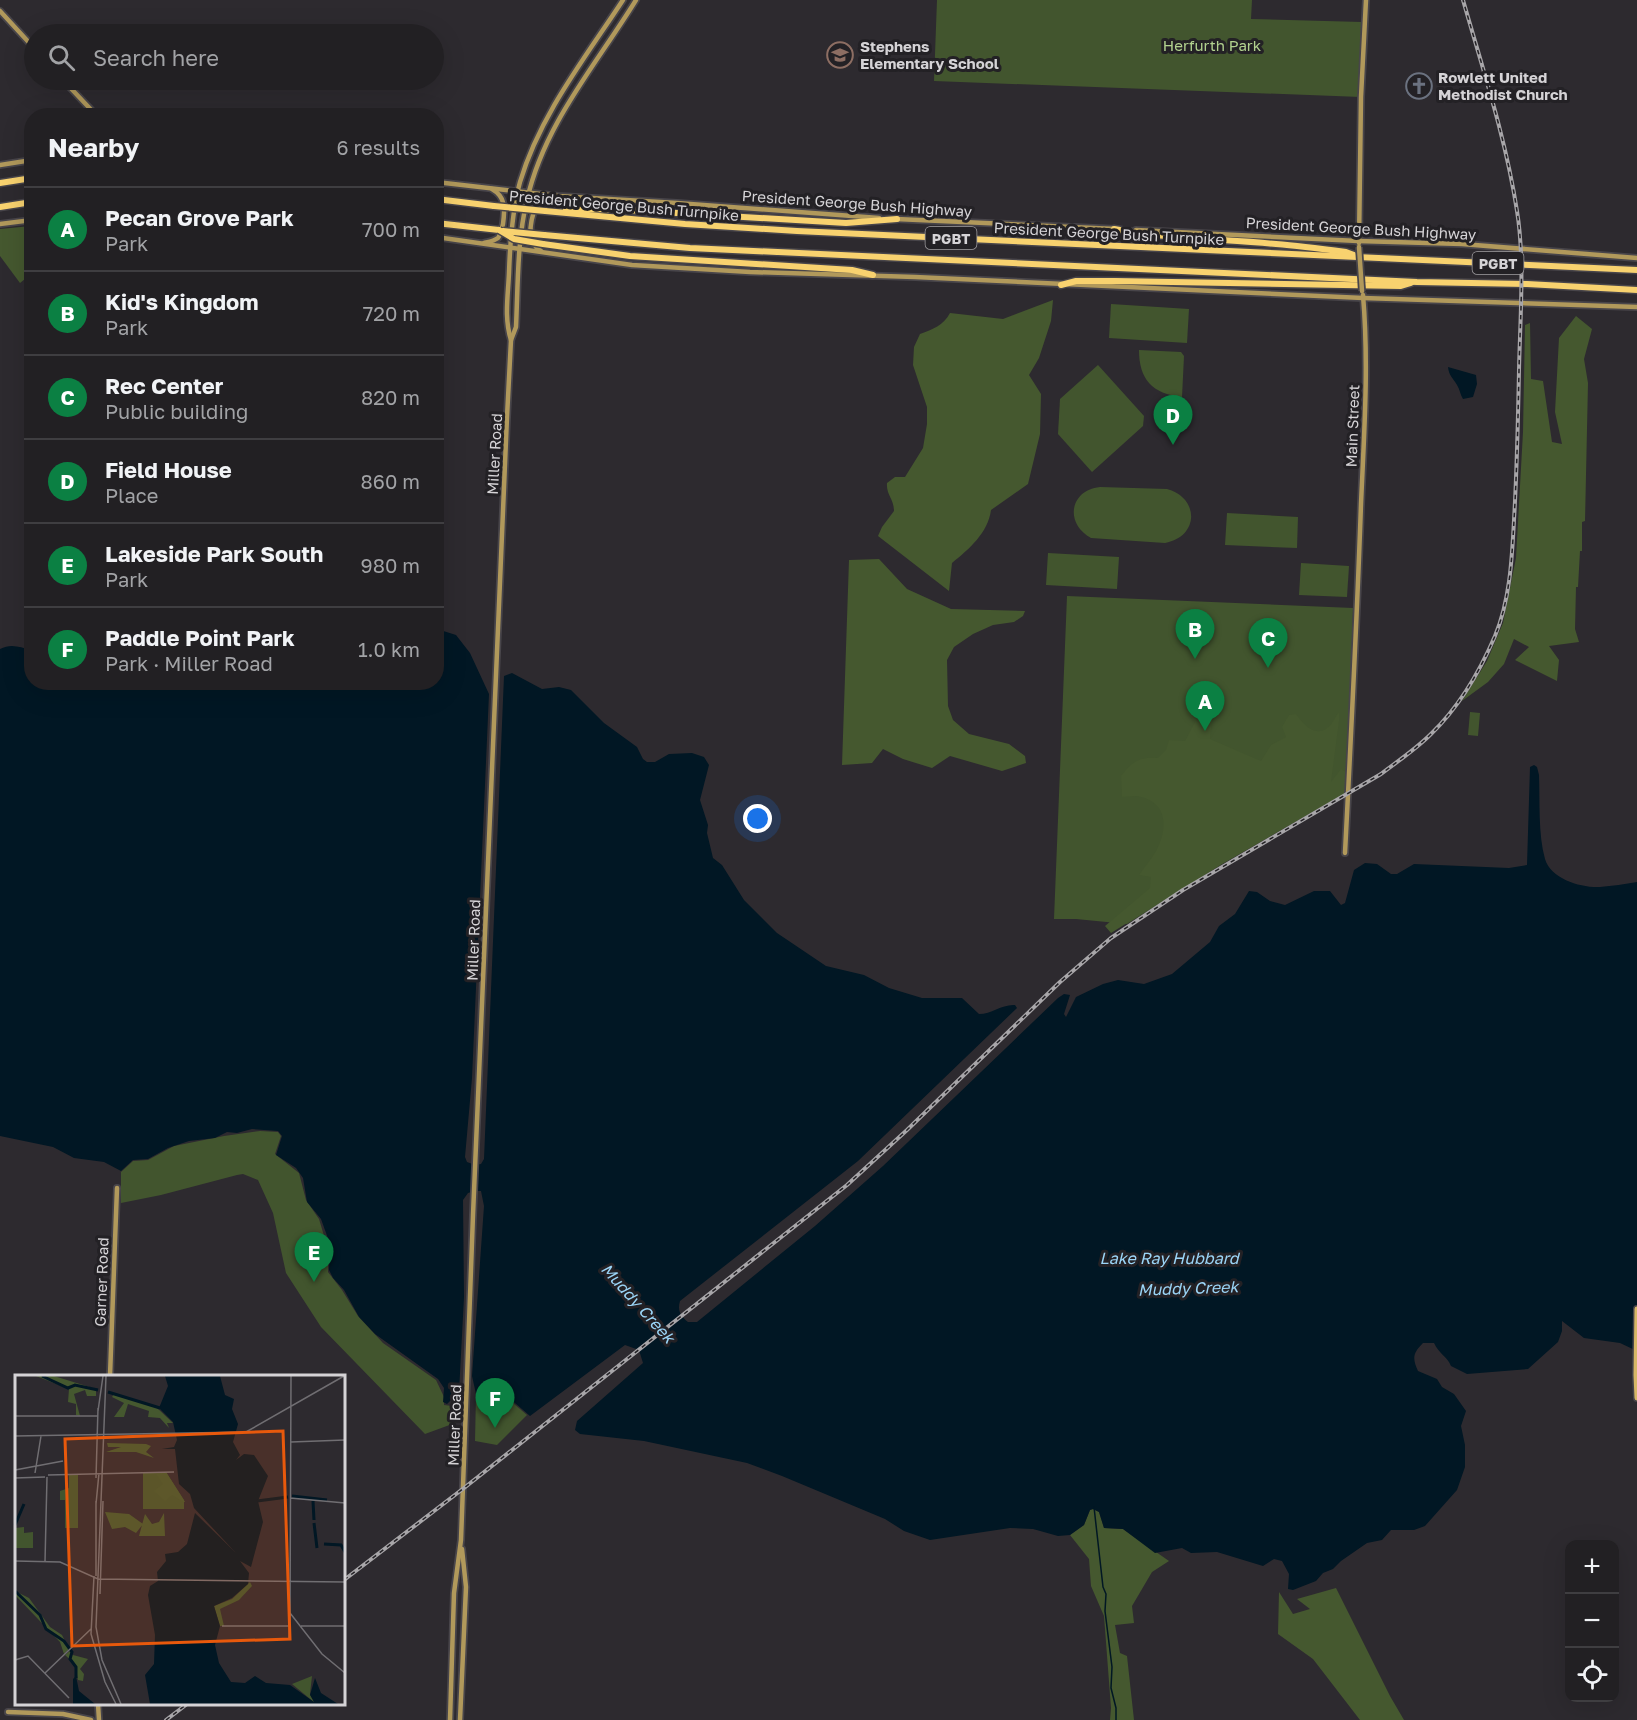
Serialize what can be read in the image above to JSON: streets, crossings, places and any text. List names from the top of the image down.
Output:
{
  "streets": {
    "highway": ["President George Bush Turnpike", "PGBT"],
    "main road": [
      "President George Bush Highway",
      "Main Street",
      "Miller Road",
      "Garner Road"
    ]
  },
  "crossings": [
    ["President George Bush Highway", "Main Street"],
    ["President George Bush Highway", "Miller Road"]
  ],
  "water": ["Lake Ray Hubbard", "Muddy Creek"],
  "parks": ["Herfurth Park"],
  "places": {
    "school or university": ["Stephens Elementary School"],
    "church": ["Rowlett United Methodist Church"]
  },
  "page": {
    "search": "Search here",
    "heading": ["Nearby", "6 results"],
    "list": [
      {
        "mark": "A",
        "name": "Pecan Grove Park",
        "note": "Park",
        "value": "700 m"
      },
      {
        "mark": "B",
        "name": "Kid's Kingdom",
        "note": "Park",
        "value": "720 m"
      },
      {
        "mark": "C",
        "name": "Rec Center",
        "note": "Public building",
        "value": "820 m"
      },
      {
        "mark": "D",
        "name": "Field House",
        "note": "Place",
        "value": "860 m"
      },
      {
        "mark": "E",
        "name": "Lakeside Park South",
        "note": "Park",
        "value": "980 m"
      },
      {
        "mark": "F",
        "name": "Paddle Point Park",
        "note": "Park · Miller Road",
        "value": "1.0 km"
      }
    ],
    "pins": [
      "D",
      "B",
      "C",
      "A",
      "E",
      "F"
    ],
    "map_buttons": ["+", "−"]
  }
}
